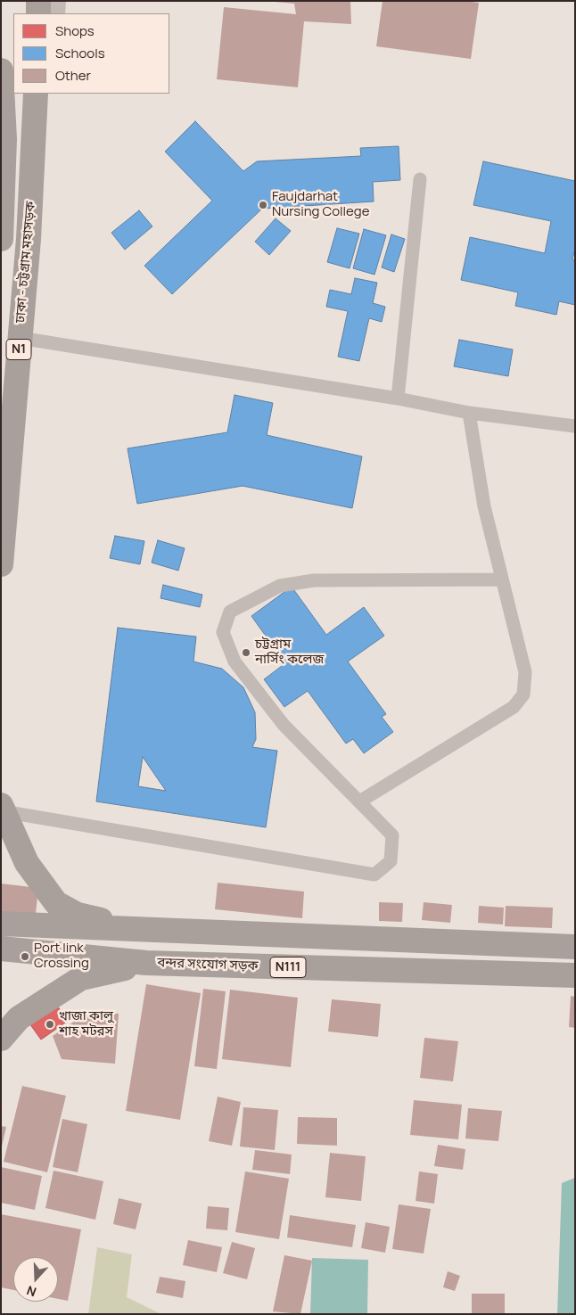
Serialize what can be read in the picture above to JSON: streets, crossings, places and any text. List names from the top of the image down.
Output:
{
  "streets": {
    "highway": [
      "ঢাকা - চট্টগ্রাম মহাসড়ক",
      "N1",
      "বন্দর সংযোগ সড়ক",
      "N111"
    ]
  },
  "places": [
    "Faujdarhat Nursing College",
    "চট্টগ্রাম নার্সিং কলেজ",
    "Port link Crossing",
    "খাজা কালু শাহ মটরস"
  ],
  "legend": ["Shops", "Schools", "Other"],
  "north": "bottom"
}
